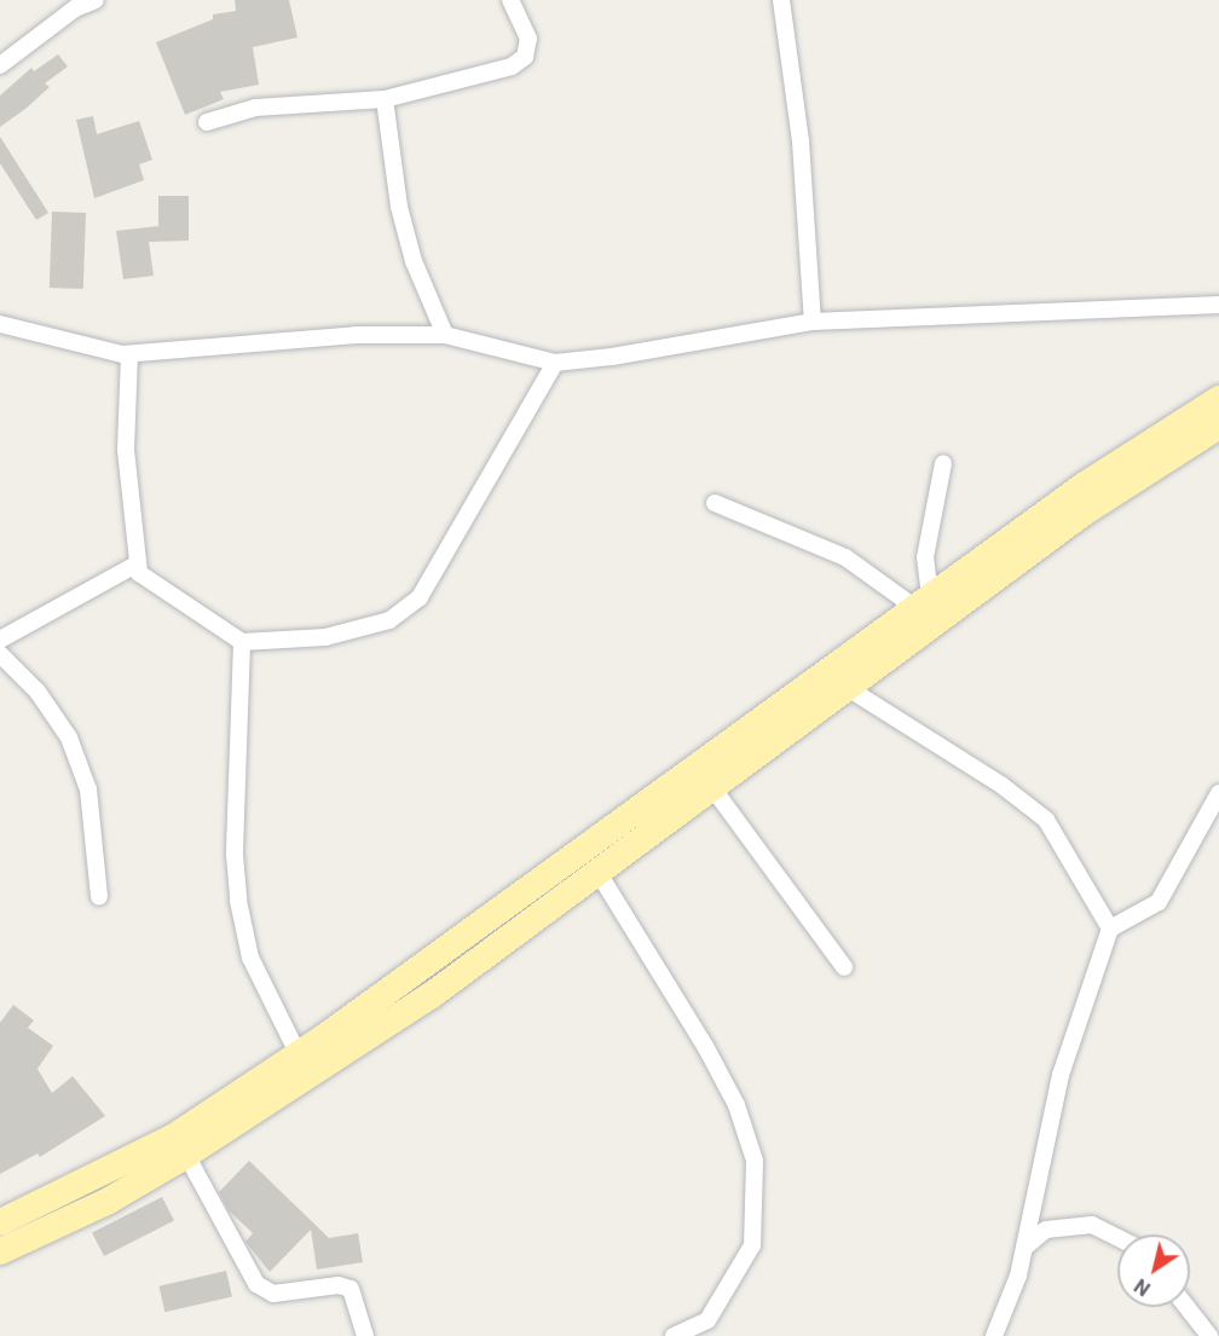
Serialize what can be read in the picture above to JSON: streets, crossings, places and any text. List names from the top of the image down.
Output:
{
  "north": "bottom left"
}
